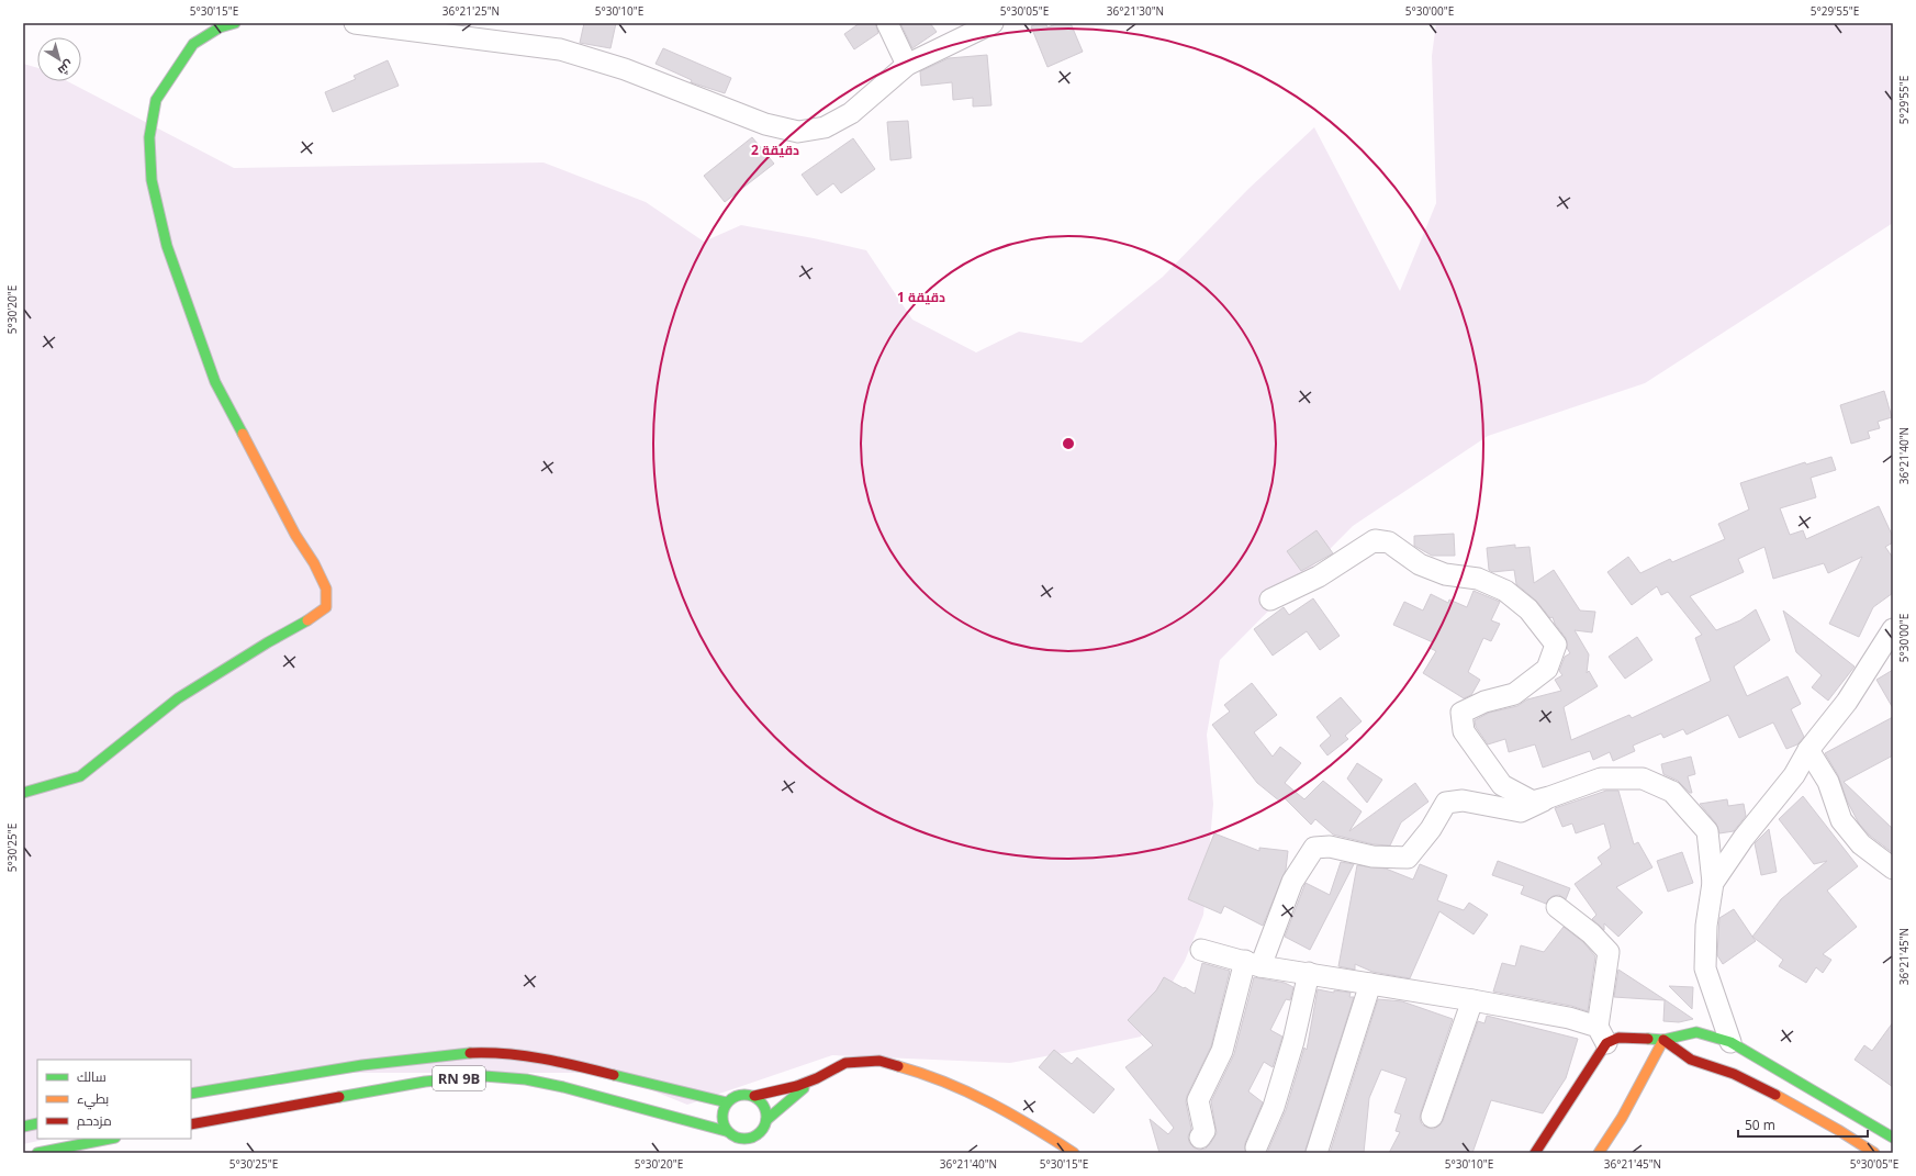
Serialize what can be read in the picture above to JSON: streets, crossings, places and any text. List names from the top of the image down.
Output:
{
  "streets": {
    "main road": ["RN 9B"]
  },
  "legend": ["سالك", "بطيء", "مزدحم"],
  "scale_bar": "50 m",
  "north": "bottom right",
  "coordinates": [
    "5°30'15\"E",
    "36°21'25\"N",
    "5°30'10\"E",
    "5°30'05\"E",
    "36°21'30\"N",
    "5°30'00\"E",
    "5°29'55\"E",
    "5°30'20\"E",
    "36°21'40\"N",
    "5°30'25\"E",
    "36°21'45\"N"
  ],
  "rings": ["2 دقيقة", "1 دقيقة"]
}
